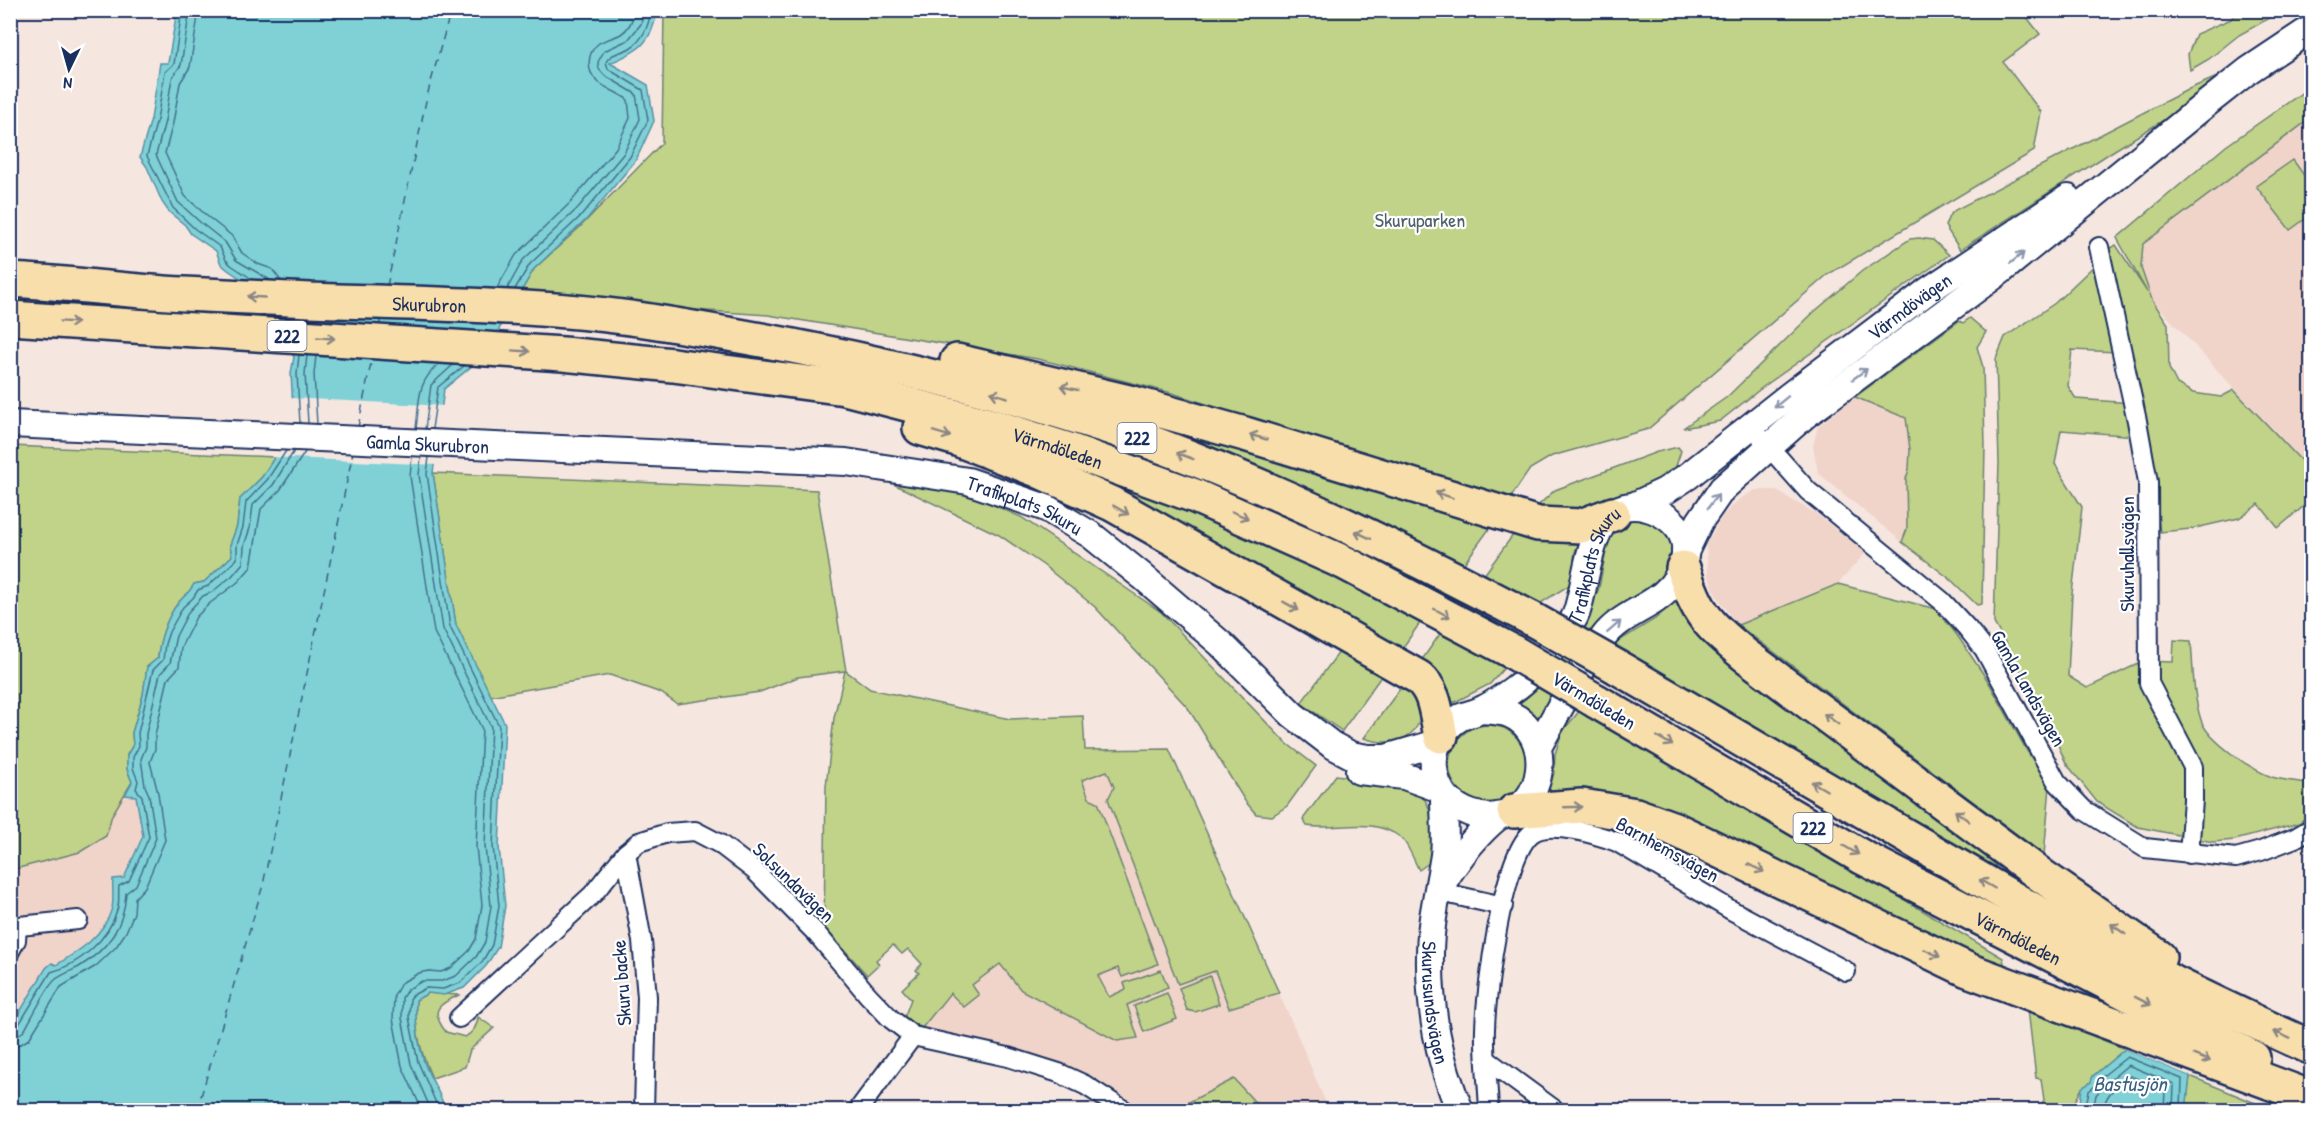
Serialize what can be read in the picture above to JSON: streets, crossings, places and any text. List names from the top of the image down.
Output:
{
  "streets": {
    "highway": ["Skurubron", "222", "Värmdöleden"],
    "main road": [
      "Värmdövägen",
      "Gamla Skurubron",
      "Trafikplats Skuru",
      "Skurusundsvägen"
    ],
    "street": [
      "Skuruhallsvägen",
      "Gamla Landsvägen",
      "Barnhemsvägen",
      "Solsundavägen",
      "Skuru backe"
    ]
  },
  "crossings": [
    ["Skurubron", "Värmdöleden"],
    ["Värmdövägen", "Trafikplats Skuru"],
    ["Värmdövägen", "Gamla Landsvägen"],
    ["Gamla Skurubron", "Trafikplats Skuru"],
    ["Trafikplats Skuru", "Skurusundsvägen"],
    ["Skuruhallsvägen", "Gamla Landsvägen"],
    ["Solsundavägen", "Skuru backe"]
  ],
  "water": ["Bastusjön"],
  "parks": ["Skuruparken"],
  "north": "bottom"
}
